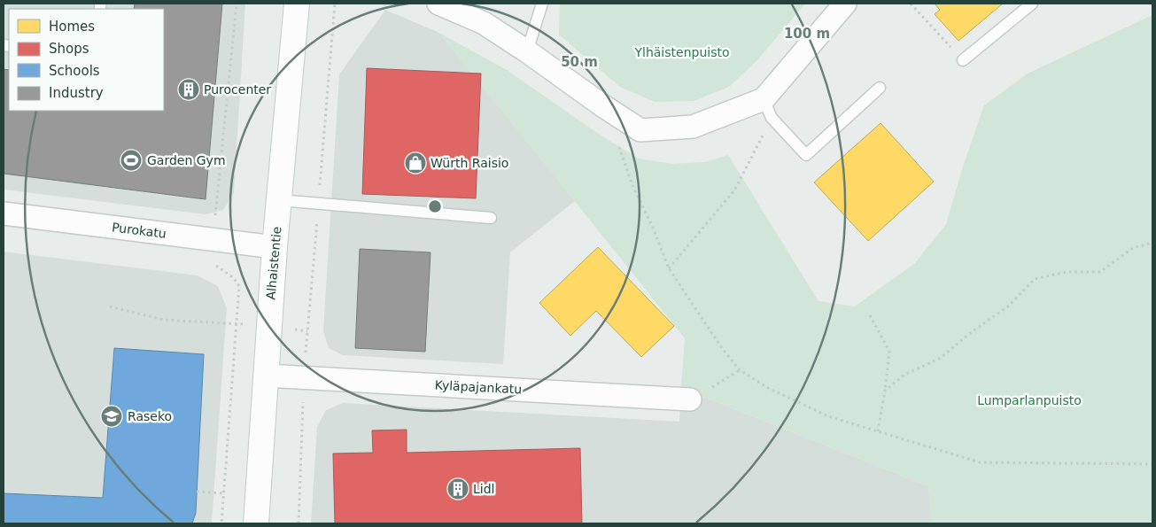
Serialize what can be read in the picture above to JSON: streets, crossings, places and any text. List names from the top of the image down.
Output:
{
  "streets": {
    "street": ["Purokatu", "Alhaistentie", "Kyläpajankatu"]
  },
  "crossings": [
    ["Purokatu", "Alhaistentie"],
    ["Alhaistentie", "Kyläpajankatu"]
  ],
  "parks": ["Ylhäistenpuisto", "Lumparlanpuisto"],
  "places": {
    "building": ["Purocenter", "Lidl"],
    "sports": ["Garden Gym"],
    "shop": ["Würth Raisio"],
    "school or university": ["Raseko"]
  },
  "legend": [
    "Homes",
    "Shops",
    "Schools",
    "Industry"
  ],
  "rings": ["100 m", "50 m"]
}
